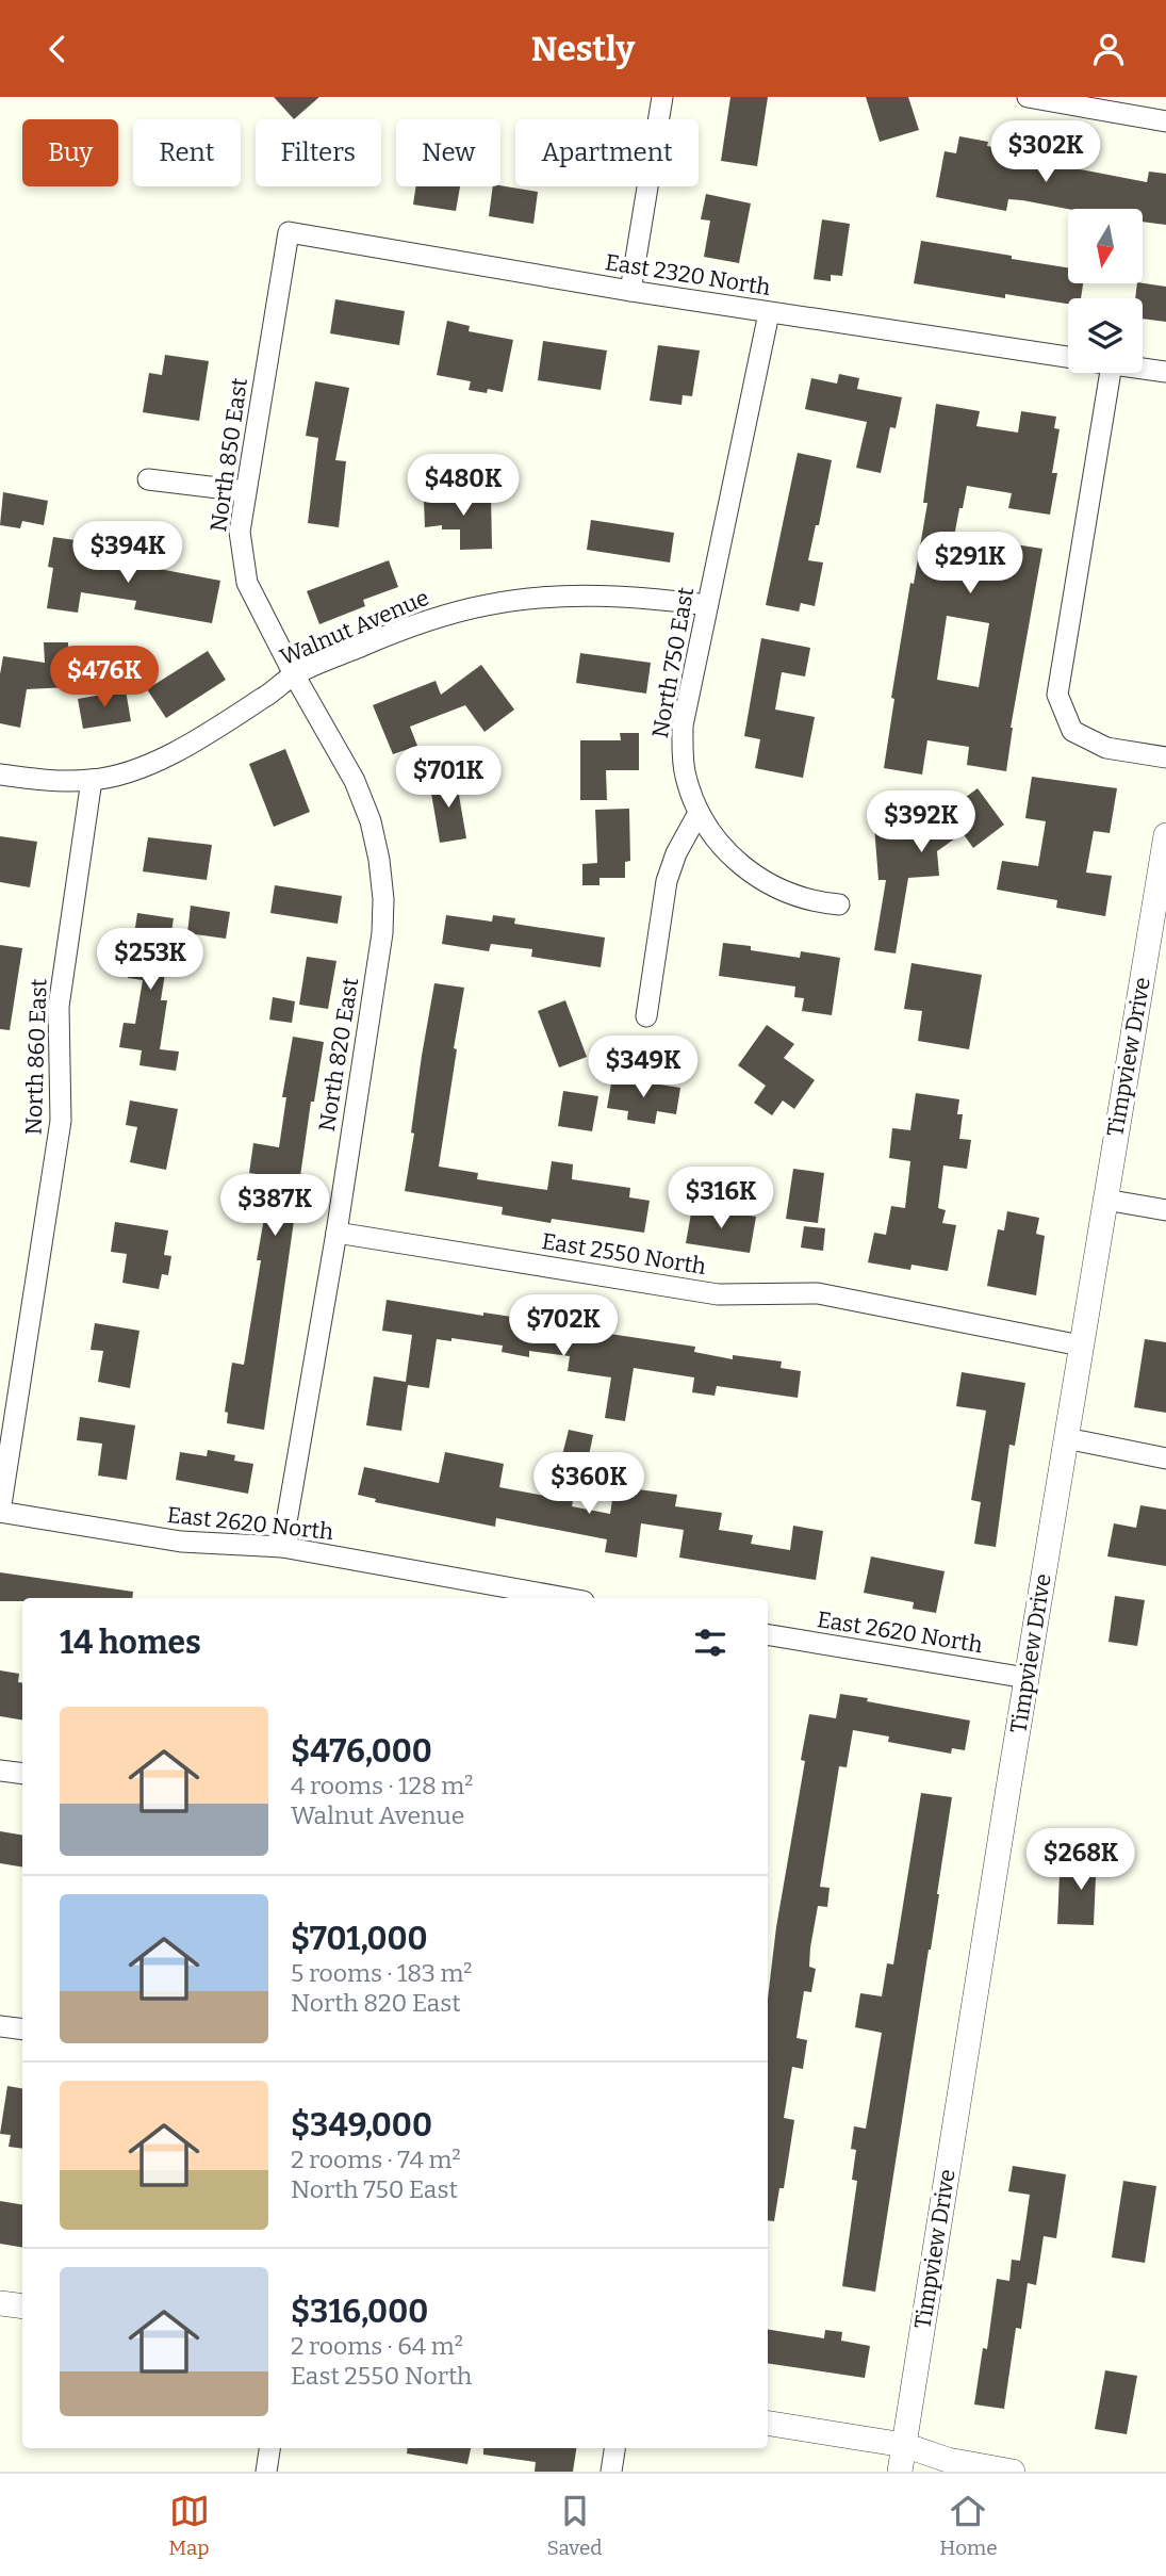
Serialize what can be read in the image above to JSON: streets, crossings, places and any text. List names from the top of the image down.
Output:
{
  "streets": {
    "street": [
      "East 2320 North",
      "North 850 East",
      "Walnut Avenue",
      "North 750 East",
      "North 820 East",
      "North 860 East",
      "Timpview Drive",
      "East 2550 North",
      "East 2620 North"
    ]
  },
  "crossings": [
    ["East 2320 North", "North 850 East"],
    ["East 2320 North", "North 750 East"],
    ["North 850 East", "Walnut Avenue"],
    ["North 850 East", "North 820 East"],
    ["Walnut Avenue", "North 750 East"],
    ["Walnut Avenue", "North 820 East"],
    ["Walnut Avenue", "North 860 East"],
    ["North 820 East", "East 2550 North"],
    ["North 820 East", "East 2620 North"],
    ["North 860 East", "East 2620 North"],
    ["Timpview Drive", "East 2550 North"],
    ["Timpview Drive", "East 2620 North"]
  ],
  "north": "bottom",
  "page": {
    "header": "Nestly",
    "chip": [
      "Buy",
      "Rent",
      "Filters",
      "New",
      "Apartment"
    ],
    "price": [
      "$302K",
      "$480K",
      "$394K",
      "$291K",
      "$476K",
      "$701K",
      "$392K",
      "$253K",
      "$349K",
      "$316K",
      "$387K",
      "$702K",
      "$360K",
      "$268K"
    ],
    "heading": "14 homes",
    "list": [
      {
        "name": "$476,000",
        "note": "4 rooms · 128 m² · Walnut Avenue"
      },
      {
        "name": "$701,000",
        "note": "5 rooms · 183 m² · North 820 East"
      },
      {
        "name": "$349,000",
        "note": "2 rooms · 74 m² · North 750 East"
      },
      {
        "name": "$316,000",
        "note": "2 rooms · 64 m² · East 2550 North"
      }
    ],
    "tabs": ["Map", "Saved", "Home"]
  }
}
